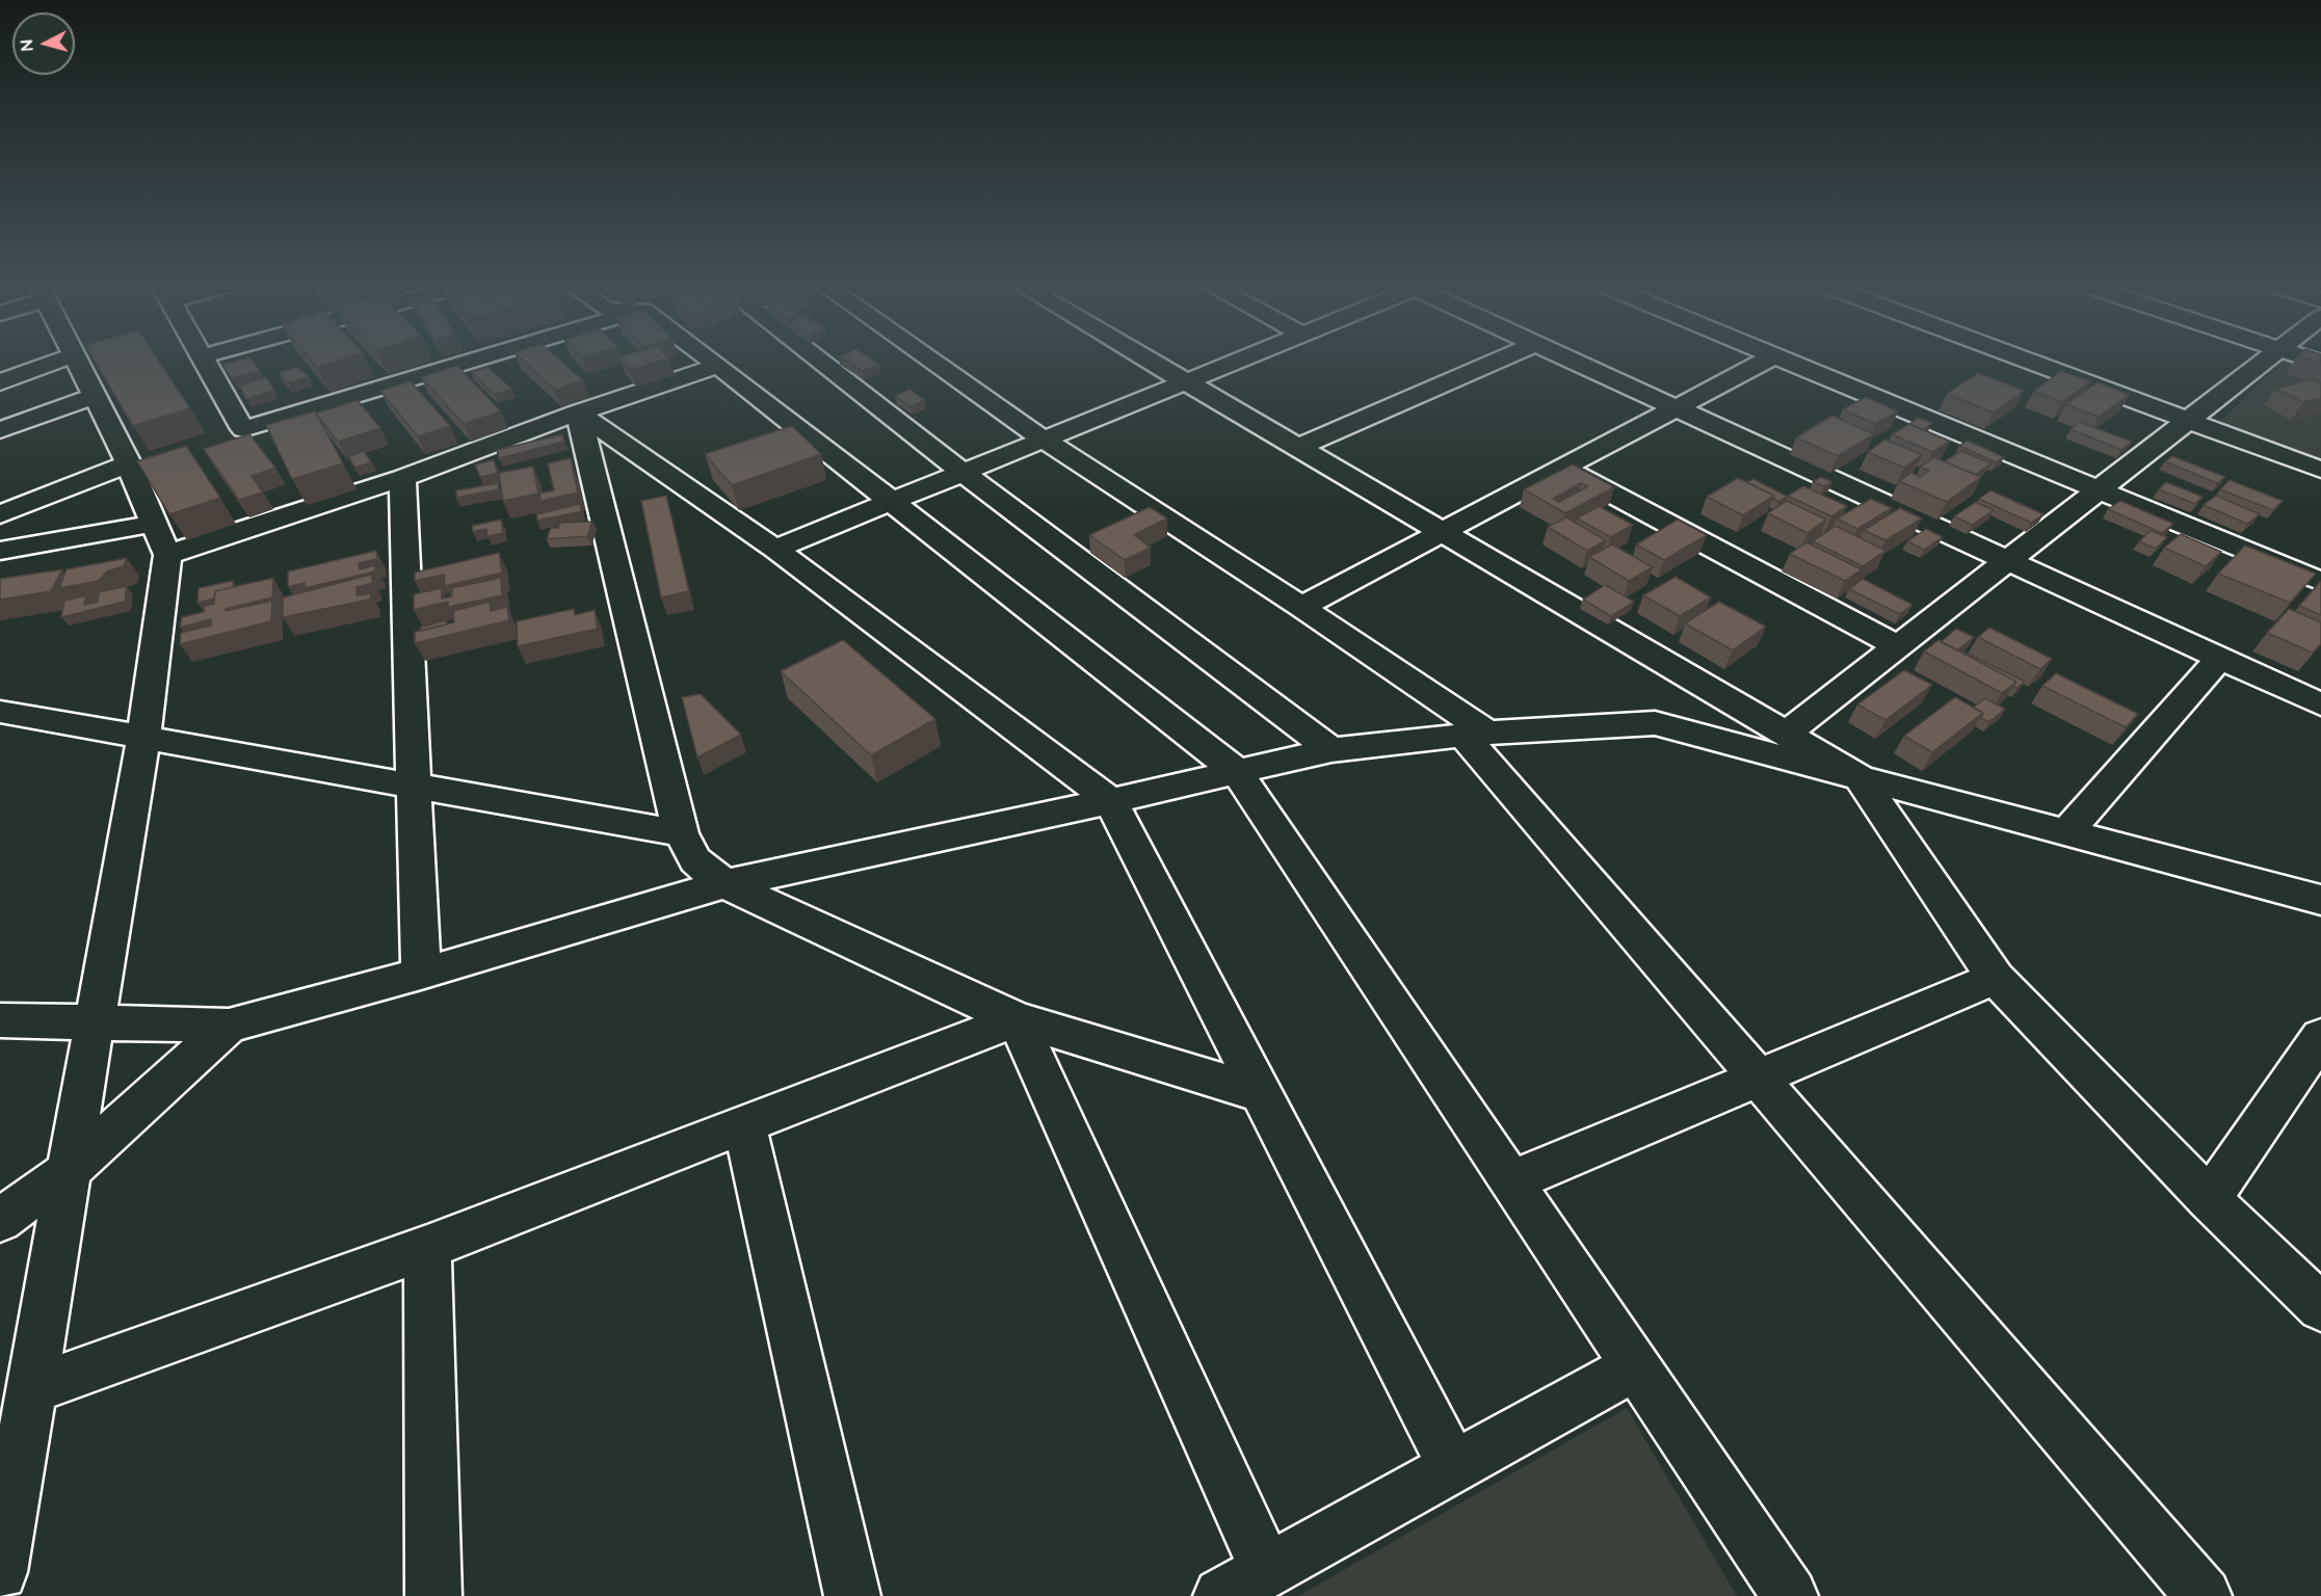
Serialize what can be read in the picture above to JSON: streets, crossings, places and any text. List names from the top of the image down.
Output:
{
  "north": "left"
}
